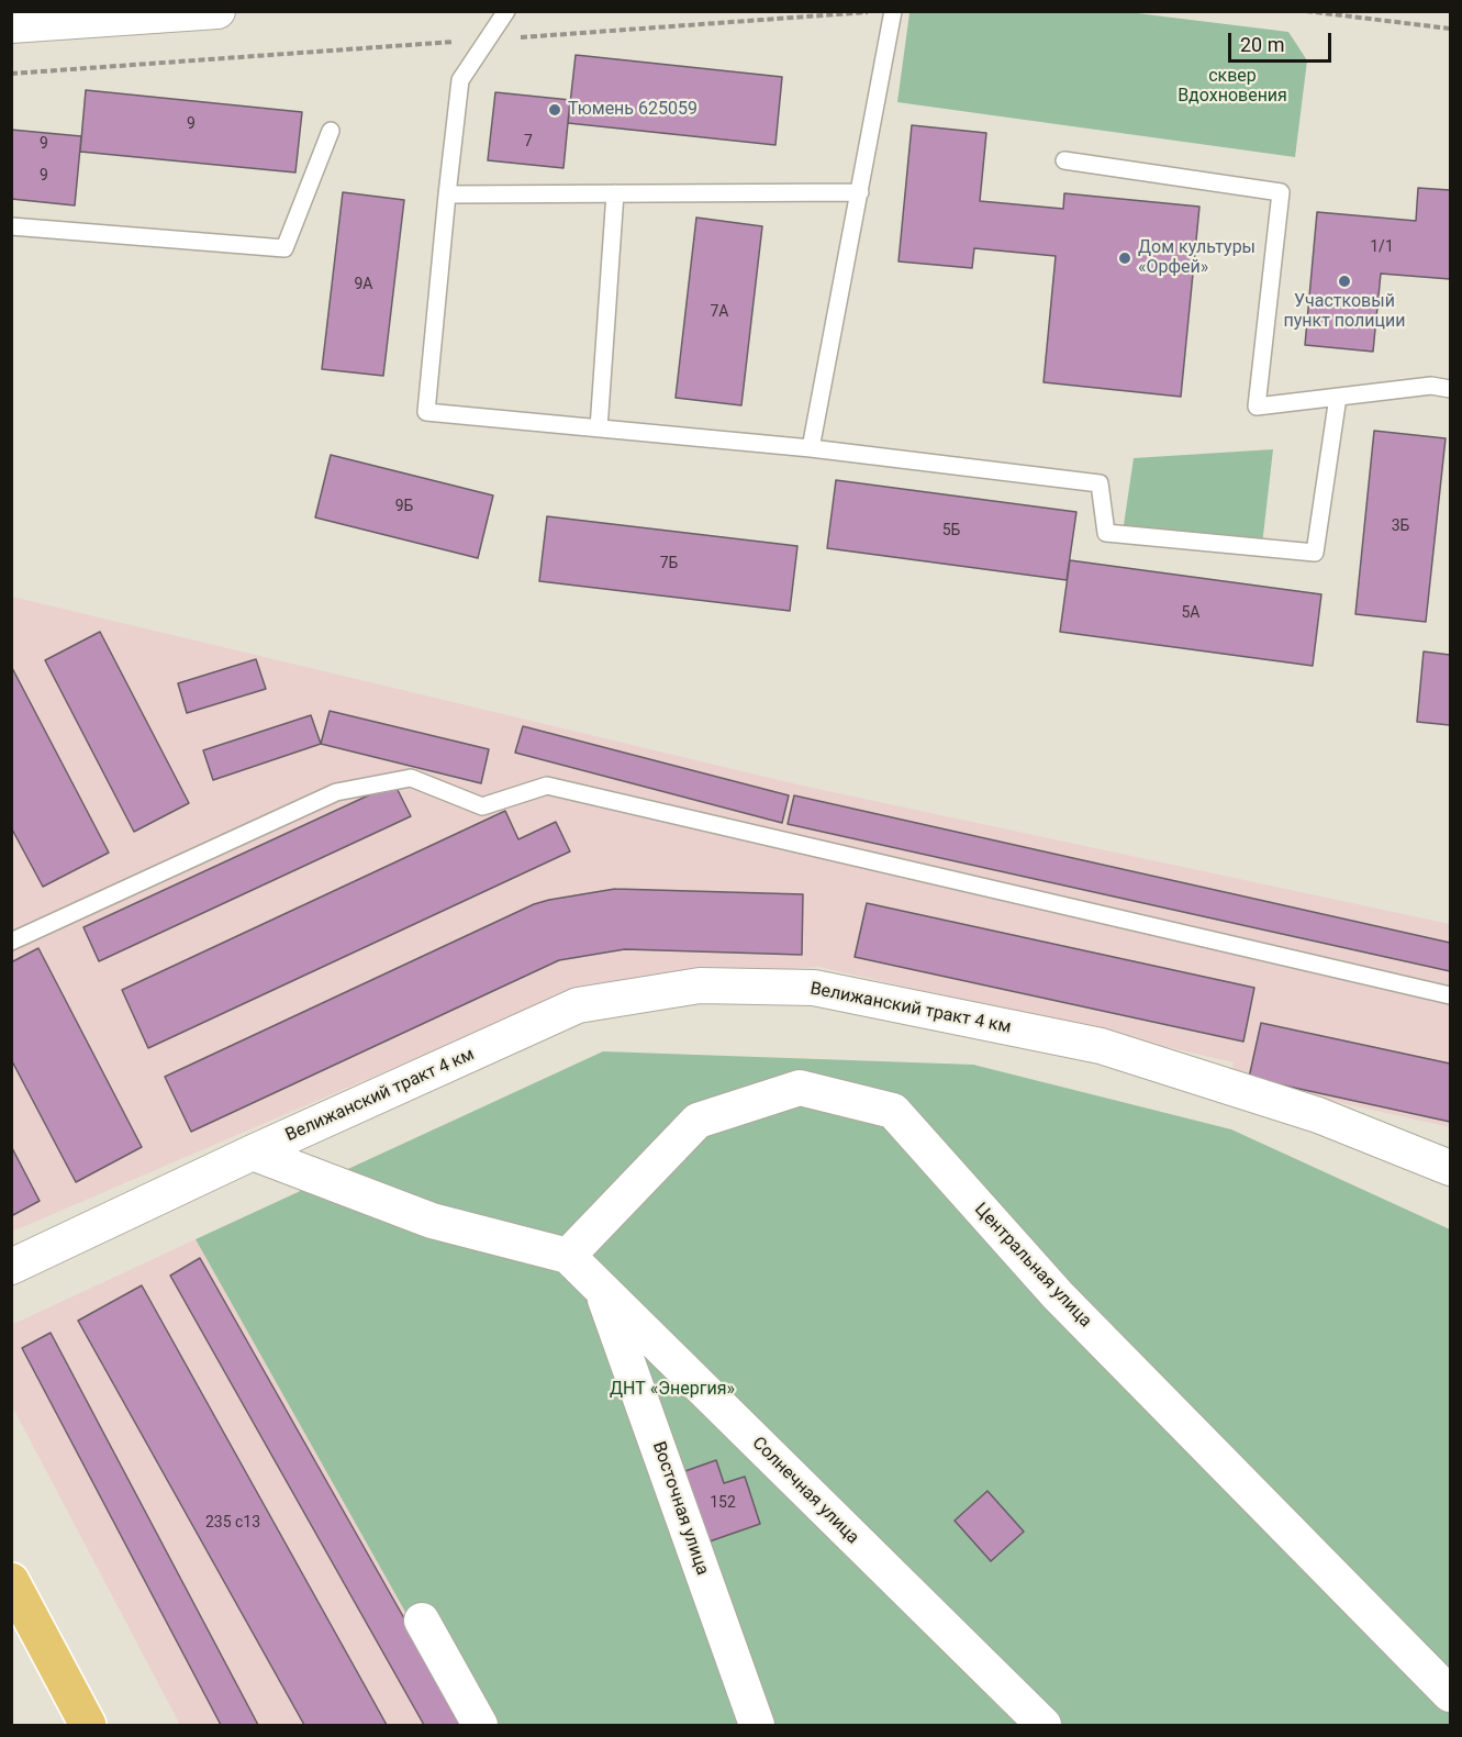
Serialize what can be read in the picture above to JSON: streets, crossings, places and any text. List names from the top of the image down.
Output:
{
  "streets": {
    "street": [
      "Велижанский тракт 4 км",
      "Центральная улица",
      "Солнечная улица",
      "Восточная улица"
    ]
  },
  "crossings": [
    ["Центральная улица", "Солнечная улица"],
    ["Солнечная улица", "Восточная улица"]
  ],
  "parks": ["сквер Вдохновения", "ДНТ «Энергия»"],
  "places": ["Тюмень 625059", "Дом культуры «Орфей»", "Участковый пункт полиции"],
  "house_numbers": [
    "9",
    "7",
    "9",
    "9",
    "1/1",
    "9А",
    "7А",
    "9Б",
    "3Б",
    "5Б",
    "7Б",
    "5А",
    "152",
    "235 с13"
  ],
  "scale_bar": "20 m"
}
